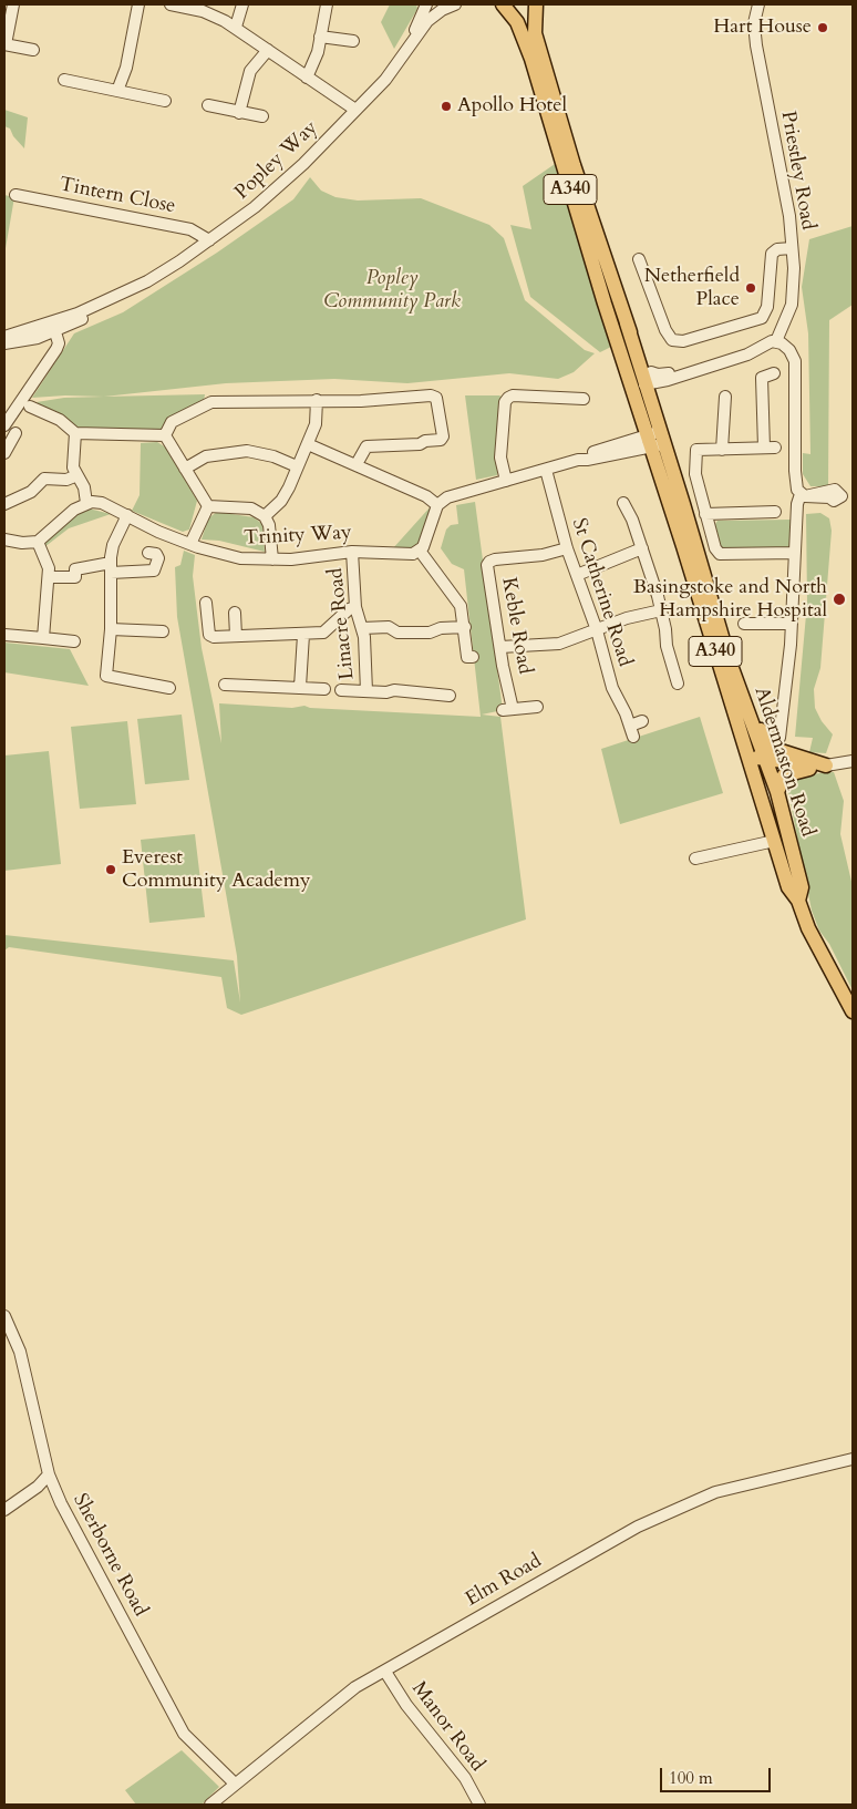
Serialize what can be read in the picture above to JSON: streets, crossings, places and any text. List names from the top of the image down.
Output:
{
  "streets": {
    "main road": ["A340", "Aldermaston Road"],
    "street": [
      "Popley Way",
      "Priestley Road",
      "Tintern Close",
      "Trinity Way",
      "St Catherine Road",
      "Linacre Road",
      "Keble Road",
      "Sherborne Road",
      "Elm Road",
      "Manor Road"
    ]
  },
  "crossings": [
    ["Popley Way", "Tintern Close"],
    ["A340", "Aldermaston Road"],
    ["Trinity Way", "Linacre Road"],
    ["St Catherine Road", "Keble Road"],
    ["Sherborne Road", "Elm Road"],
    ["Elm Road", "Manor Road"]
  ],
  "parks": ["Popley Community Park"],
  "places": [
    "Hart House",
    "Apollo Hotel",
    "Netherfield Place",
    "Basingstoke and North Hampshire Hospital",
    "Everest Community Academy"
  ],
  "scale_bar": "100 m"
}
